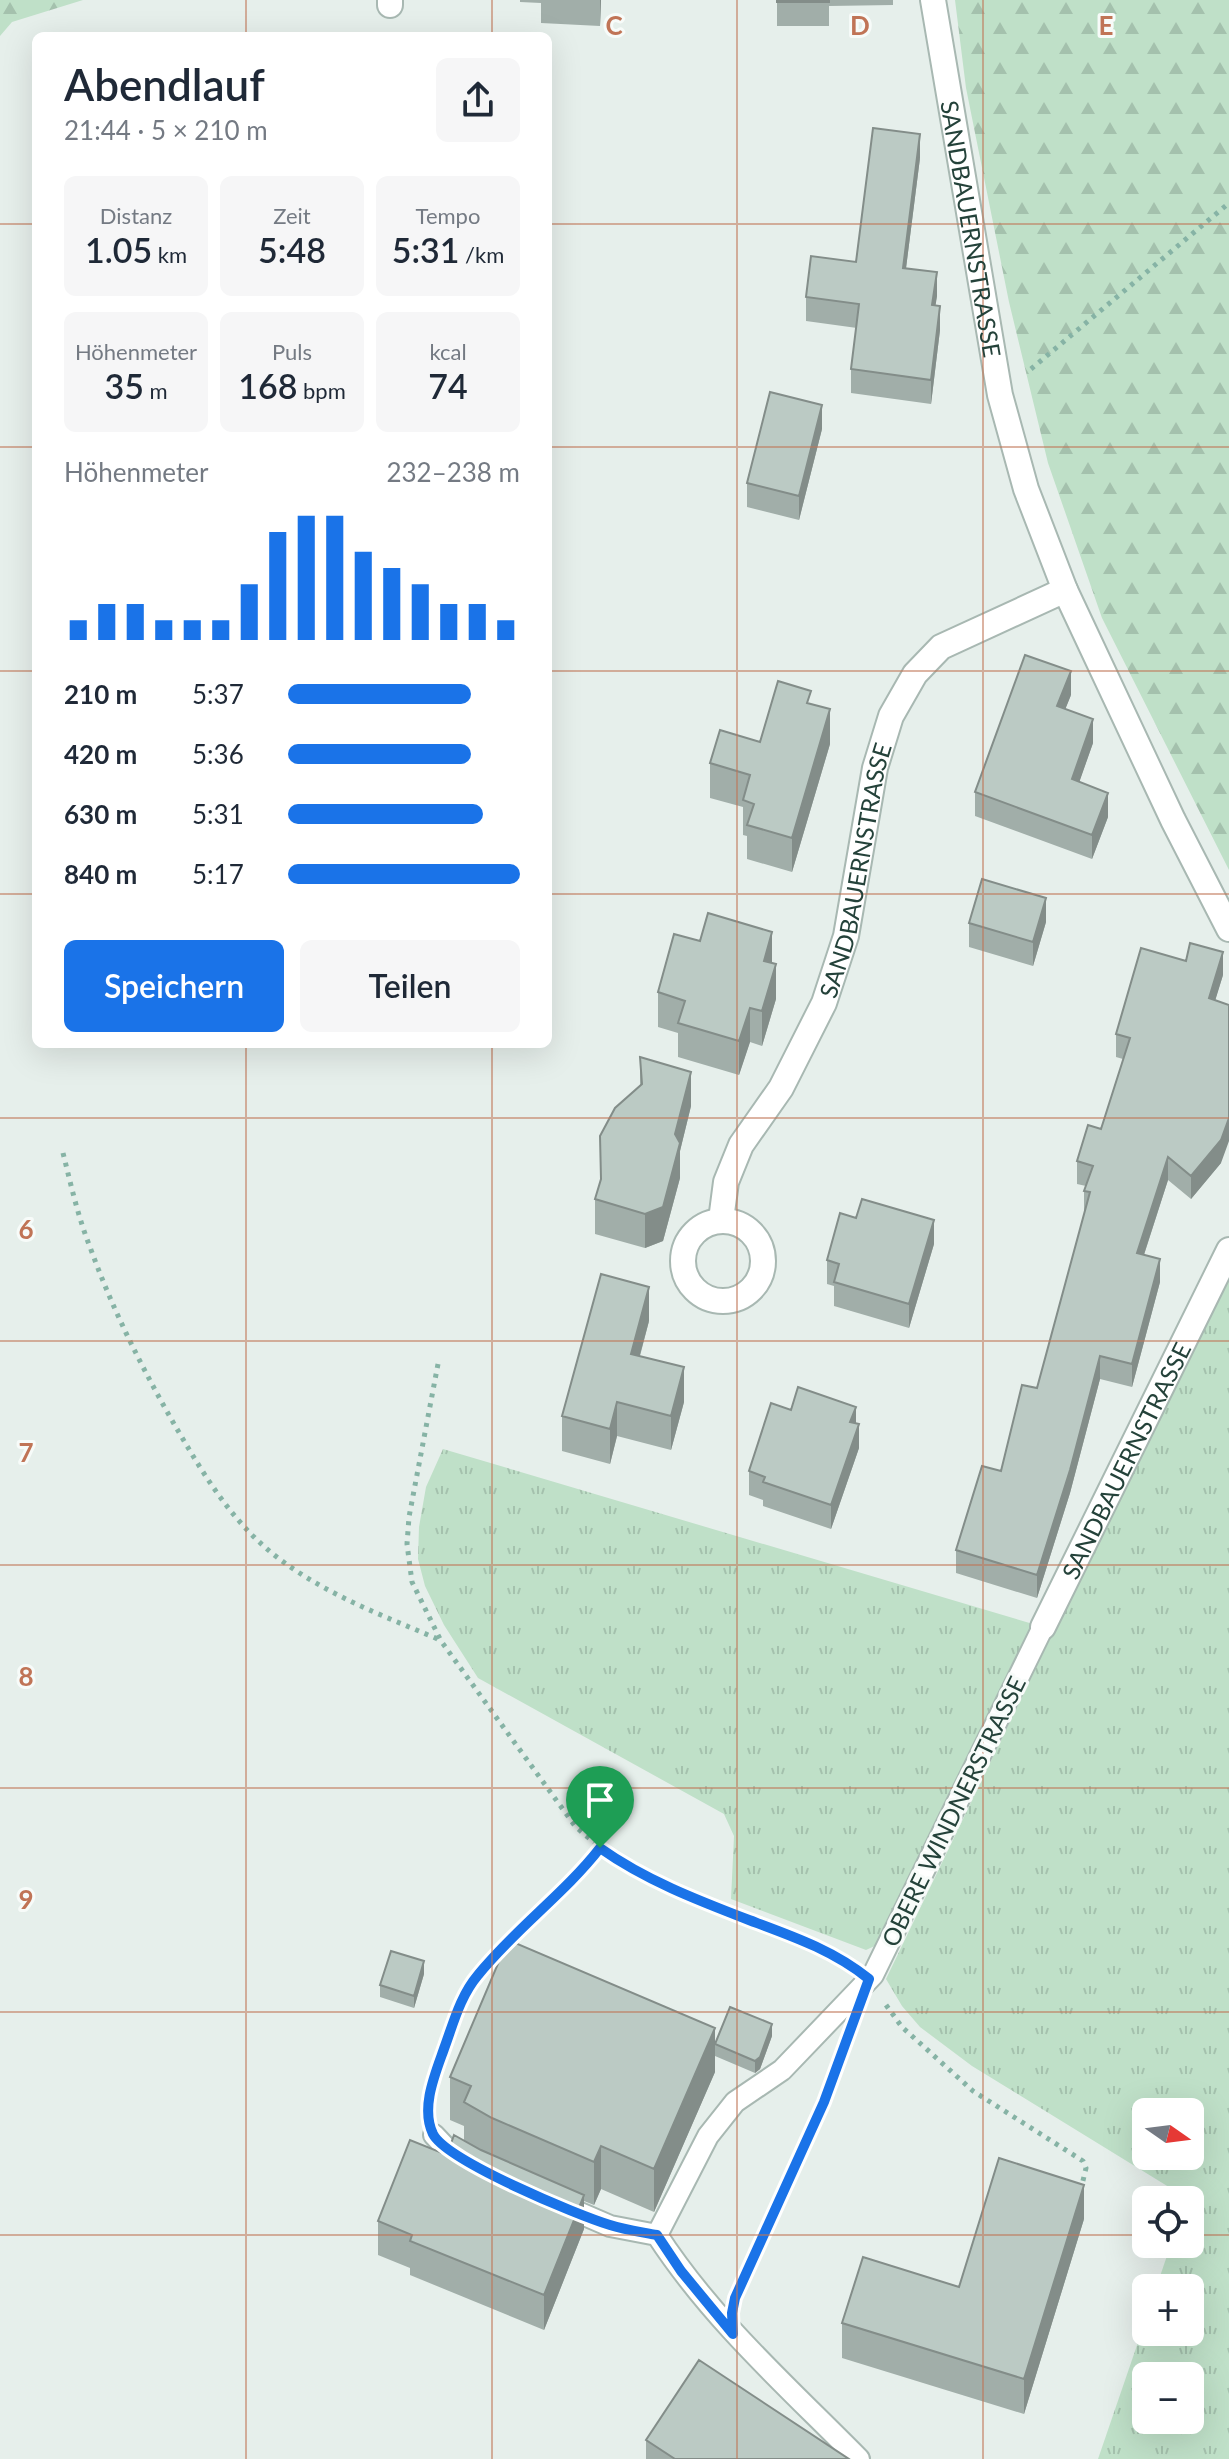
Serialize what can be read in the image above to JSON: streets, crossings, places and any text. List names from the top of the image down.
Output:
{
  "streets": {
    "street": ["SANDBAUERNSTRASSE"],
    "lane": ["OBERE WINDNERSTRASSE"]
  },
  "crossings": [
    ["SANDBAUERNSTRASSE", "OBERE WINDNERSTRASSE"]
  ],
  "north": "right",
  "page": {
    "heading": ["Abendlauf", "21:44 · 5 × 210 m"],
    "stats": [
      ["Distanz", "1.05 km"],
      ["Zeit", "5:48"],
      ["Tempo", "5:31 /km"],
      ["Höhenmeter", "35 m"],
      ["Puls", "168 bpm"],
      ["kcal", "74"]
    ],
    "chart": ["Höhenmeter", "232–238 m"],
    "list": [
      {
        "name": "210 m",
        "note": "5:37"
      },
      {
        "name": "420 m",
        "note": "5:36"
      },
      {
        "name": "630 m",
        "note": "5:31"
      },
      {
        "name": "840 m",
        "note": "5:17"
      }
    ],
    "buttons": ["Speichern", "Teilen"],
    "map_buttons": ["+", "−"]
  },
  "grid": {
    "columns": ["C", "D", "E"],
    "rows": [
      "6",
      "7",
      "8",
      "9"
    ]
  }
}
